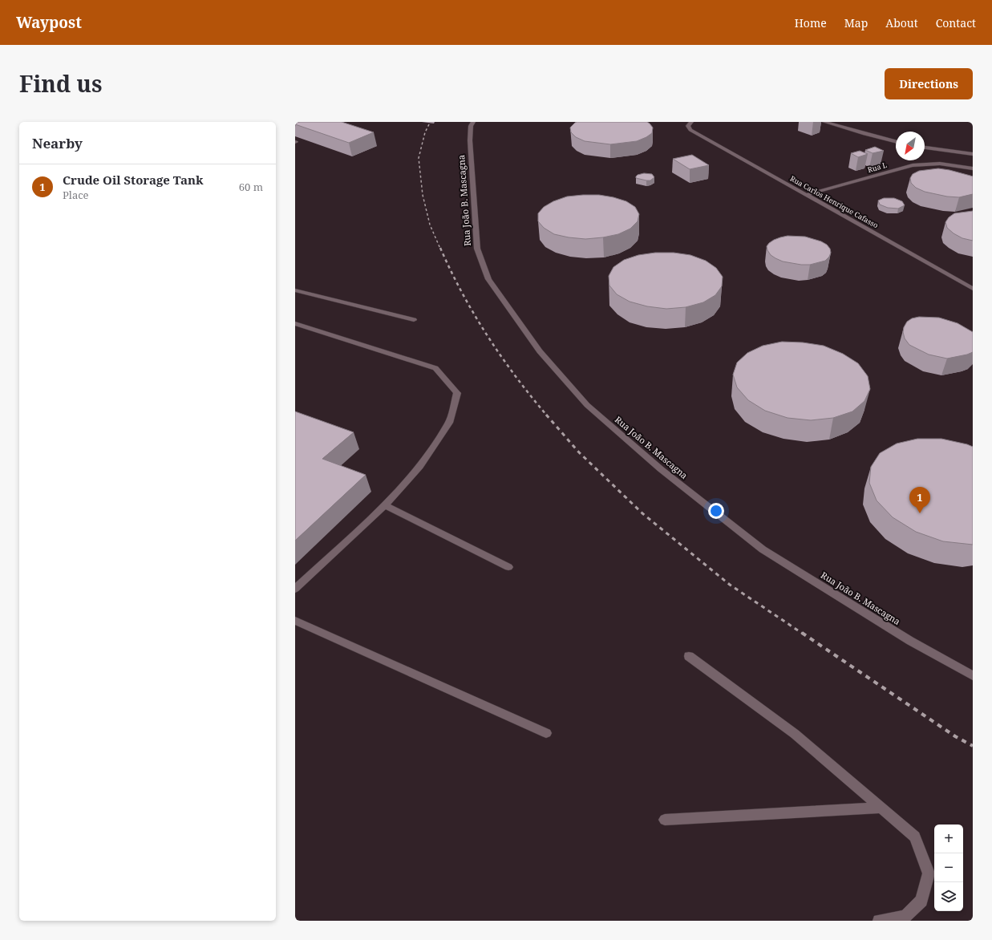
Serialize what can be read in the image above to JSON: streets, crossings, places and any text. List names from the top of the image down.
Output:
{
  "streets": {
    "main road": ["Rua L", "Rua João B. Mascagna", "Rua Carlos Henrique Cafasso"]
  },
  "crossings": [
    ["Rua L", "Rua Carlos Henrique Cafasso"]
  ],
  "north": "bottom left",
  "page": {
    "header": "Waypost",
    "nav": [
      "Home",
      "Map",
      "About",
      "Contact"
    ],
    "title": "Find us",
    "buttons": "Directions",
    "heading": "Nearby",
    "list": [
      {
        "mark": "1",
        "name": "Crude Oil Storage Tank",
        "note": "Place",
        "value": "60 m"
      }
    ],
    "pins": "1",
    "map_buttons": ["+", "−"]
  }
}
